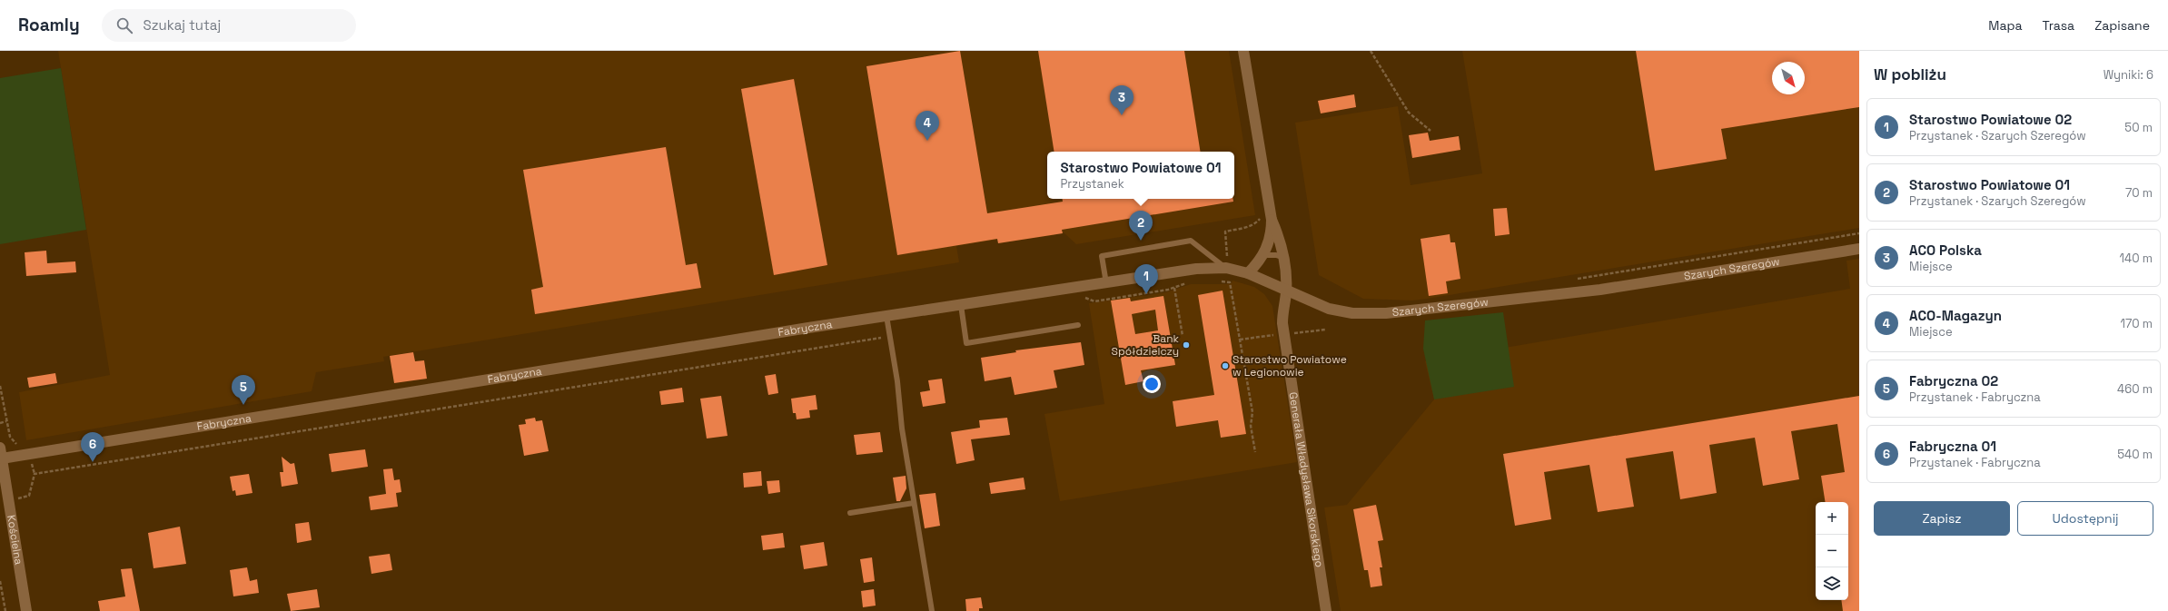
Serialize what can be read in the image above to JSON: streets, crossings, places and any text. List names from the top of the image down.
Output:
{
  "streets": {
    "street": [
      "Szarych Szeregów",
      "Fabryczna",
      "Generała Władysława Sikorskiego",
      "Kościelna"
    ]
  },
  "crossings": [
    ["Szarych Szeregów", "Fabryczna"],
    ["Szarych Szeregów", "Generała Władysława Sikorskiego"],
    ["Fabryczna", "Kościelna"]
  ],
  "places": ["Bank Spółdzielczy", "Starostwo Powiatowe w Legionowie"],
  "north": "bottom right",
  "page": {
    "header": "Roamly",
    "search": "Szukaj tutaj",
    "nav": ["Mapa", "Trasa", "Zapisane"],
    "heading": ["W pobliżu", "Wyniki: 6"],
    "pins": [
      "3",
      "4",
      "2",
      "1",
      "5",
      "6"
    ],
    "list": [
      {
        "mark": "1",
        "name": "Starostwo Powiatowe 02",
        "note": "Przystanek · Szarych Szeregów",
        "value": "50 m"
      },
      {
        "mark": "2",
        "name": "Starostwo Powiatowe 01",
        "note": "Przystanek · Szarych Szeregów",
        "value": "70 m"
      },
      {
        "mark": "3",
        "name": "ACO Polska",
        "note": "Miejsce",
        "value": "140 m"
      },
      {
        "mark": "4",
        "name": "ACO-Magazyn",
        "note": "Miejsce",
        "value": "170 m"
      },
      {
        "mark": "5",
        "name": "Fabryczna 02",
        "note": "Przystanek · Fabryczna",
        "value": "460 m"
      },
      {
        "mark": "6",
        "name": "Fabryczna 01",
        "note": "Przystanek · Fabryczna",
        "value": "540 m"
      }
    ],
    "popup": ["Starostwo Powiatowe 01", "Przystanek"],
    "buttons": ["Zapisz", "Udostępnij"],
    "map_buttons": ["+", "−"]
  }
}
